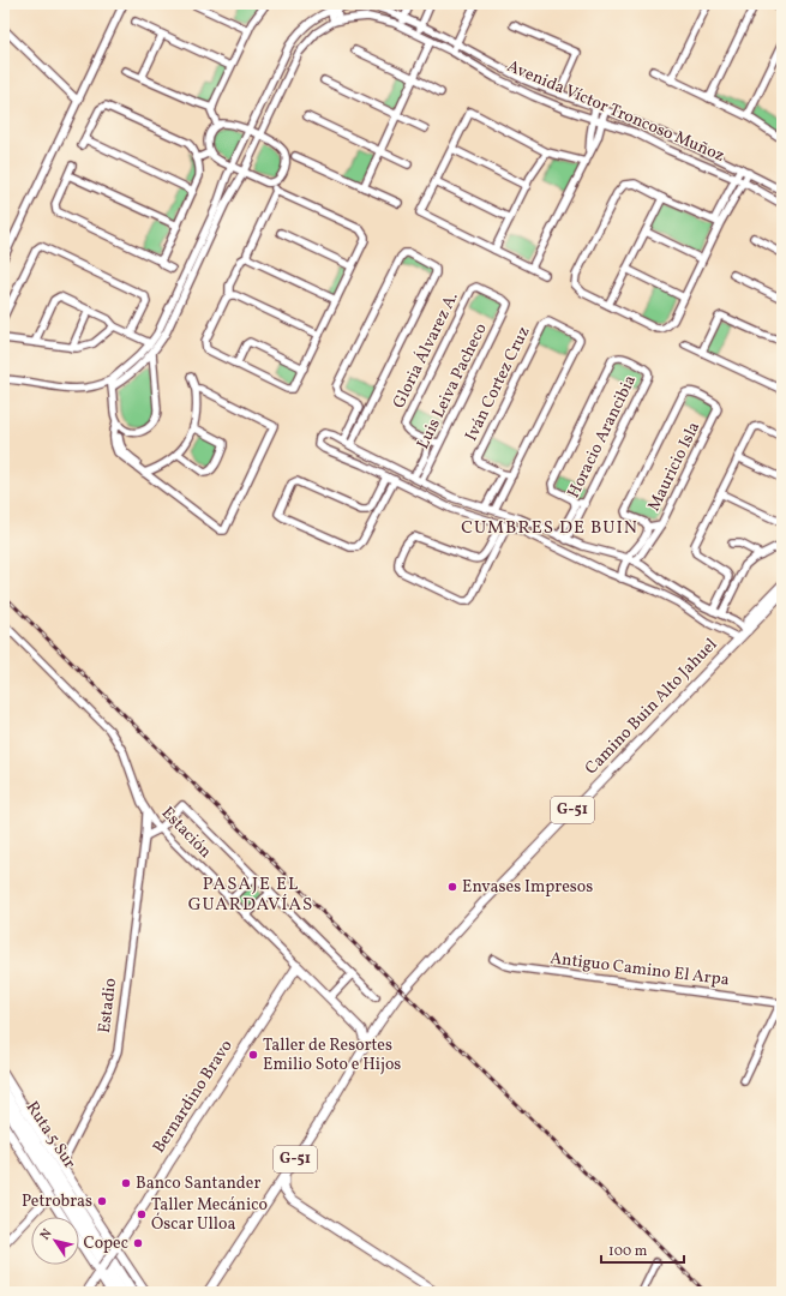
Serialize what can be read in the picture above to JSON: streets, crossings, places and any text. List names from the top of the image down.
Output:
{
  "streets": {
    "highway": ["Ruta 5 Sur"],
    "main road": [
      "Camino Buin Alto Jahuel",
      "G-51",
      "Estación",
      "Bernardino Bravo"
    ],
    "street": [
      "Avenida Víctor Troncoso Muñoz",
      "Gloria Álvarez A.",
      "Iván Cortez Cruz",
      "Luis Leiva Pacheco",
      "Horacio Arancibia",
      "Mauricio Isla",
      "Antiguo Camino El Arpa",
      "Estadio"
    ]
  },
  "crossings": [
    ["Gloria Álvarez A.", "Luis Leiva Pacheco"],
    ["Camino Buin Alto Jahuel", "G-51"],
    ["G-51", "Estación"],
    ["Estación", "Estadio"],
    ["Estación", "Bernardino Bravo"]
  ],
  "districts": ["CUMBRES DE BUIN", "PASAJE EL GUARDAVÍAS"],
  "places": [
    "Envases Impresos",
    "Taller de Resortes Emilio Soto e Hijos",
    "Banco Santander",
    "Petrobras",
    "Taller Mecánico Óscar Ulloa",
    "Copec"
  ],
  "scale_bar": "100 m",
  "north": "top left"
}
